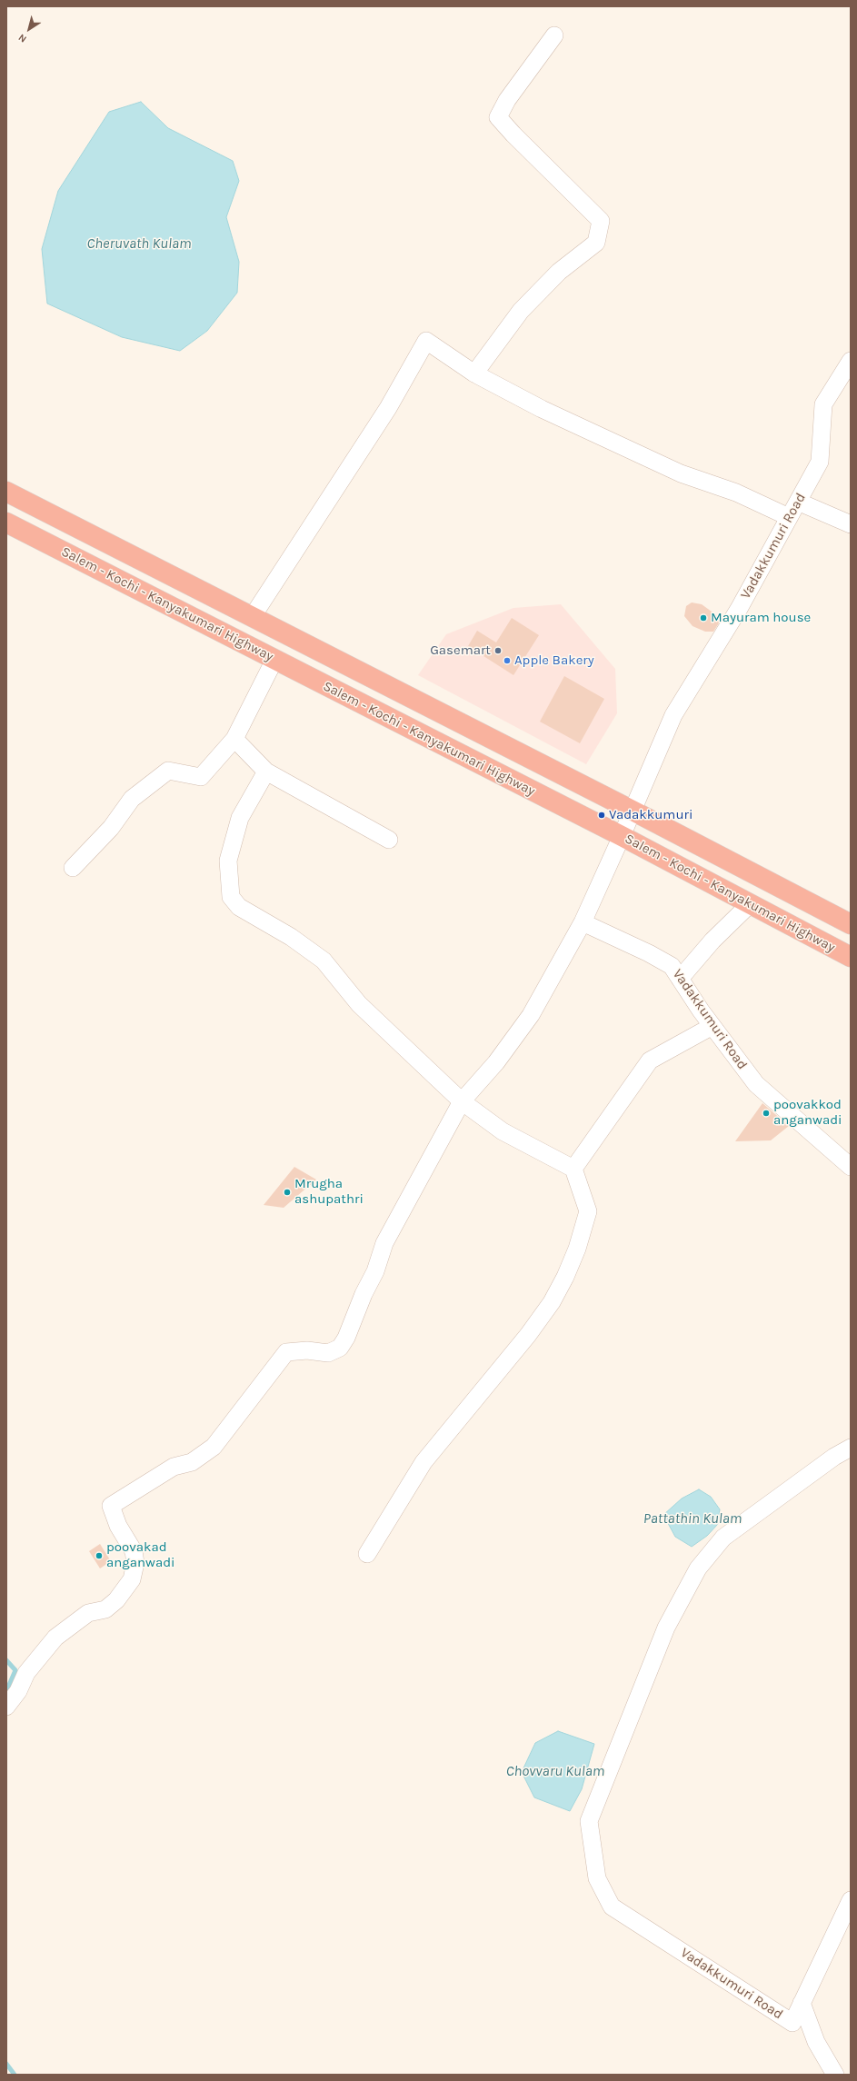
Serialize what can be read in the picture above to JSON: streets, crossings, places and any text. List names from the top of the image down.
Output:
{
  "streets": {
    "highway": ["Salem - Kochi - Kanyakumari Highway"],
    "street": ["Vadakkumuri Road"]
  },
  "crossings": [
    ["Vadakkumuri Road", "Salem - Kochi - Kanyakumari Highway"]
  ],
  "water": ["Cheruvath Kulam", "Pattathin Kulam", "Chovvaru Kulam"],
  "places": [
    "Mayuram house",
    "Gasemart",
    "Apple Bakery",
    "Vadakkumuri",
    "poovakkod anganwadi",
    "Mrugha ashupathri",
    "poovakad anganwadi"
  ],
  "north": "bottom left"
}
